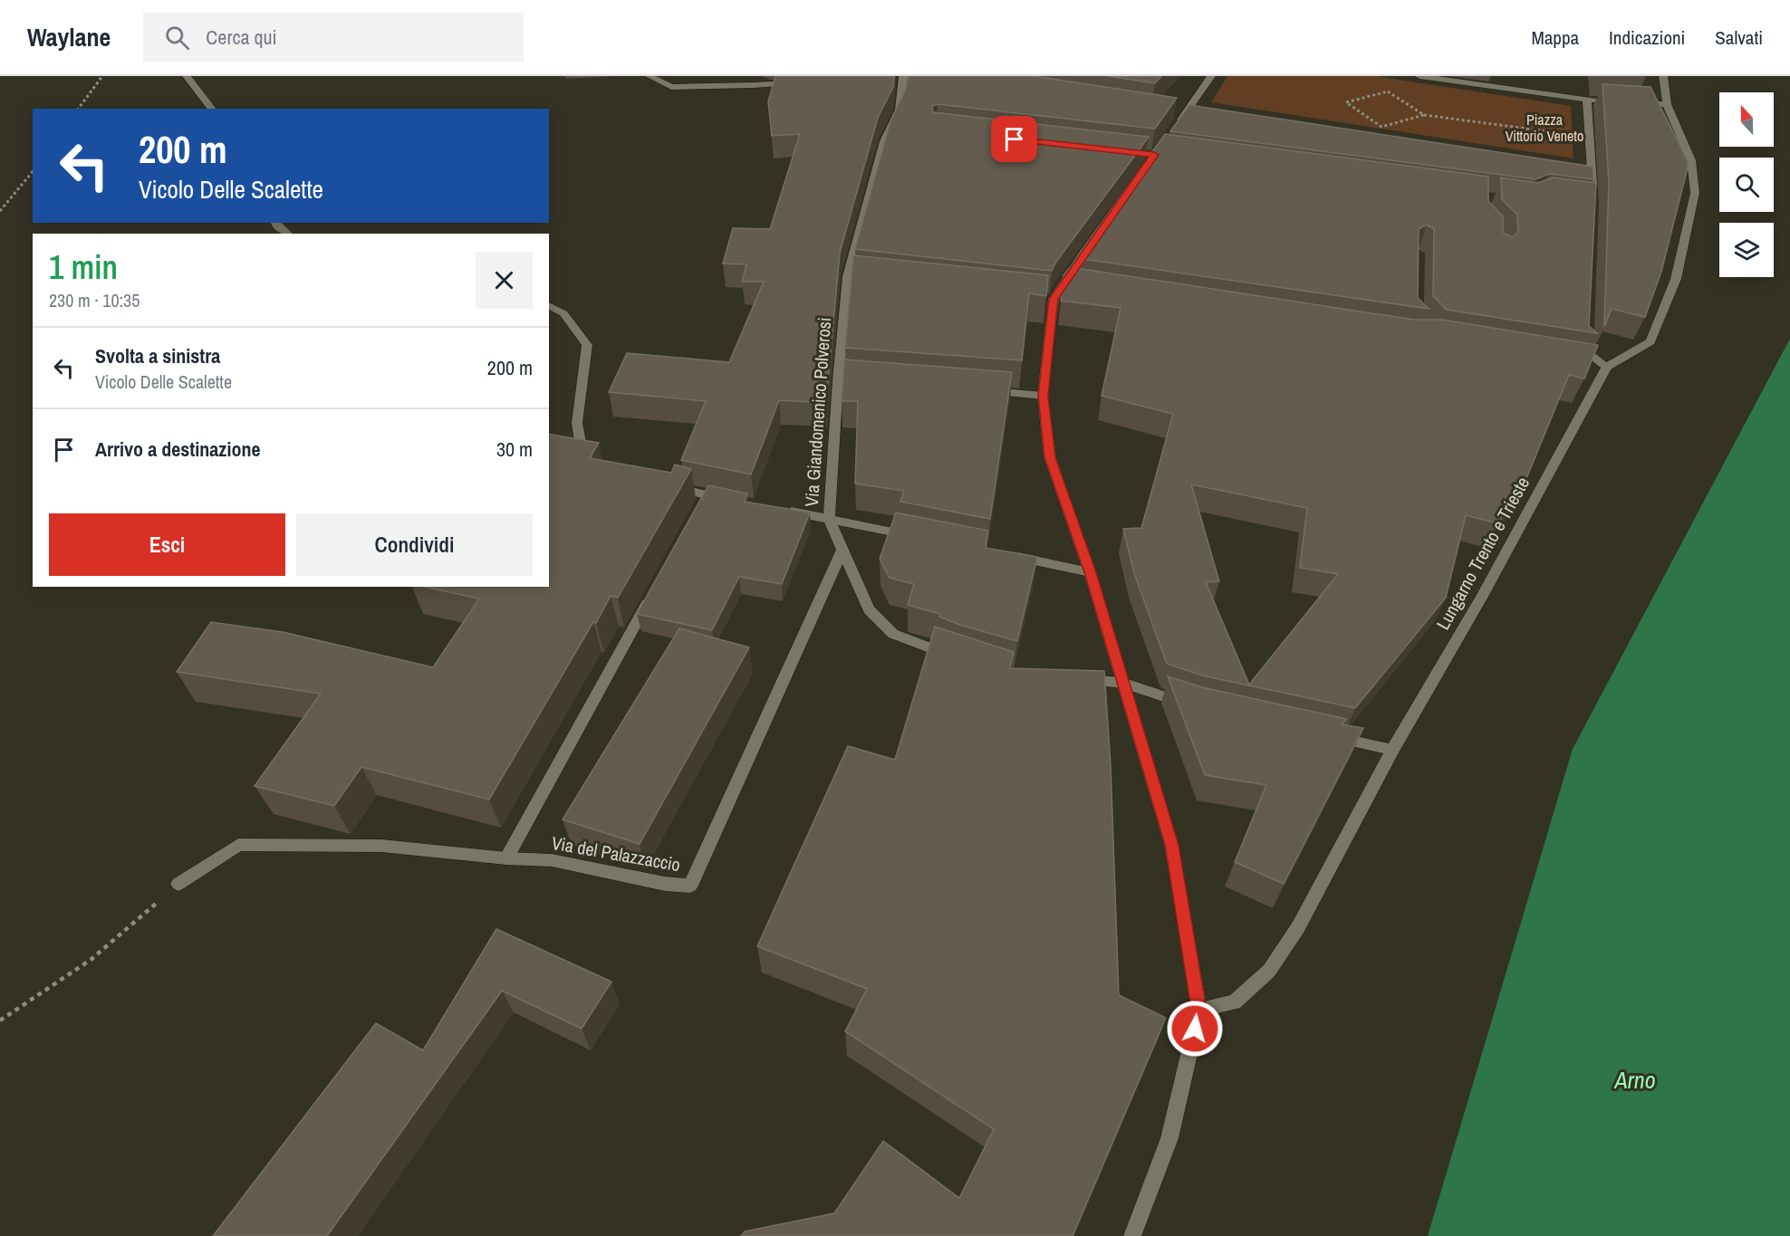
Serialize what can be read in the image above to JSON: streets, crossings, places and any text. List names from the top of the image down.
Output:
{
  "streets": {
    "street": ["Via Giandomenico Polverosi", "Lungarno Trento e Trieste", "Via del Palazzaccio"]
  },
  "crossings": [
    ["Via Giandomenico Polverosi", "Via del Palazzaccio"]
  ],
  "water": ["Arno"],
  "parks": ["Piazza Vittorio Veneto"],
  "north": "top",
  "page": {
    "header": "Waylane",
    "search": "Cerca qui",
    "nav": ["Mappa", "Indicazioni", "Salvati"],
    "turn": ["200 m", "Vicolo Delle Scalette"],
    "heading": ["1 min", "230 m · 10:35"],
    "list": [
      {
        "name": "Svolta a sinistra",
        "note": "Vicolo Delle Scalette",
        "value": "200 m"
      },
      {
        "name": "Arrivo a destinazione",
        "value": "30 m"
      }
    ],
    "buttons": ["Esci", "Condividi"]
  }
}
